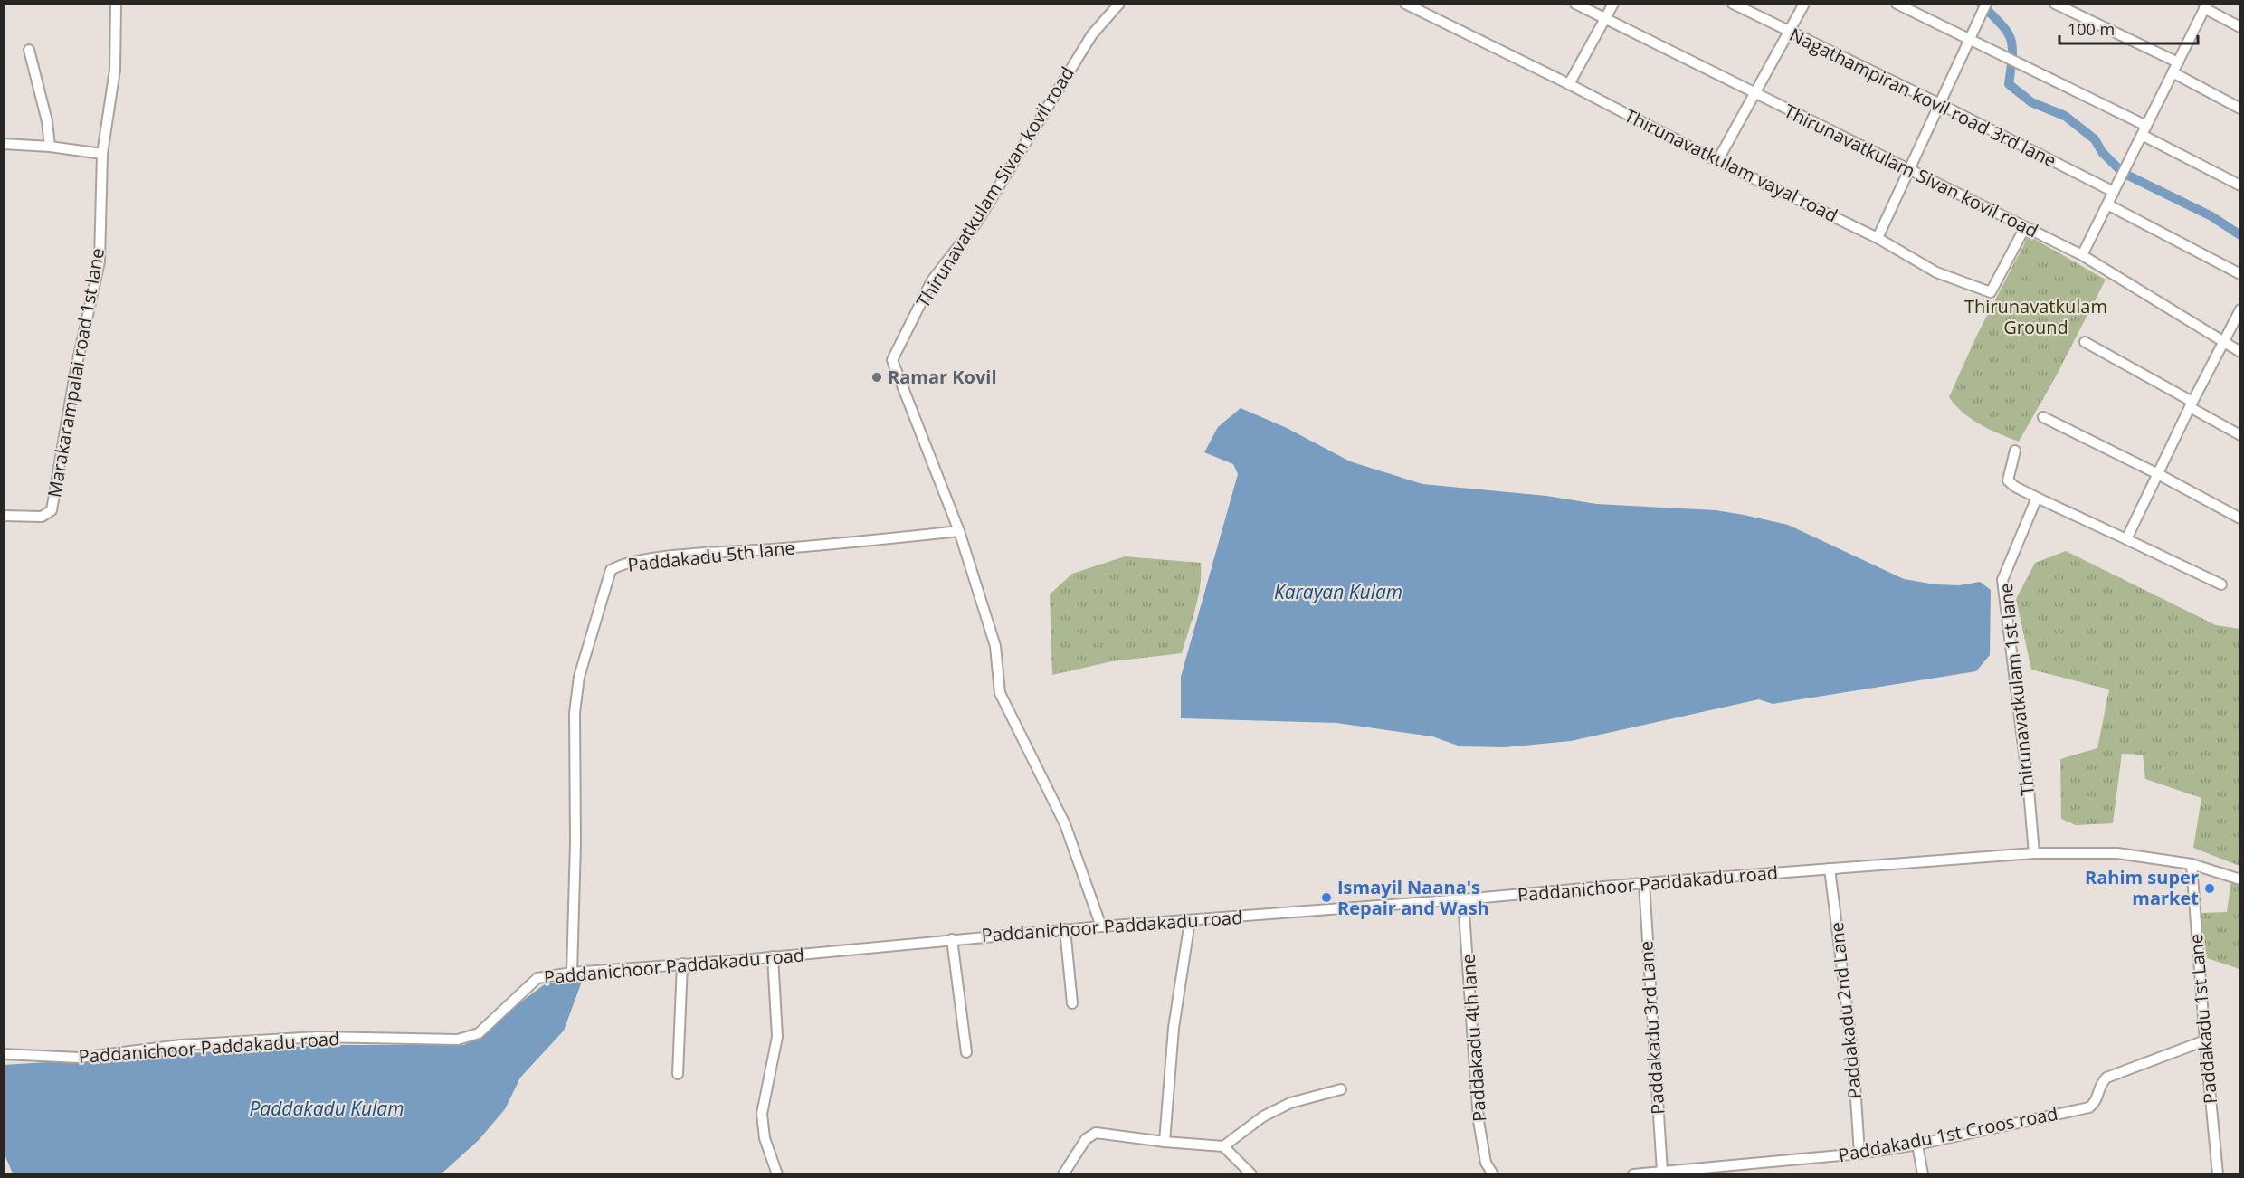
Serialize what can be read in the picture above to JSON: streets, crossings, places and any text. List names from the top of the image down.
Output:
{
  "streets": {
    "street": [
      "Nagathampiran kovil road 3rd lane",
      "Thirunavatkulam vayal road",
      "Thirunavatkulam Sivan kovil road",
      "Marakarampalai road 1st lane",
      "Paddakadu 5th lane",
      "Thirunavatkulam 1st lane",
      "Paddanichoor Paddakadu road",
      "Paddakadu 2nd Lane",
      "Paddakadu 1st Lane",
      "Paddakadu 3rd Lane",
      "Paddakadu 4th lane",
      "Paddakadu 1st Croos road"
    ]
  },
  "crossings": [
    ["Thirunavatkulam vayal road", "Thirunavatkulam Sivan kovil road"],
    ["Thirunavatkulam Sivan kovil road", "Paddakadu 5th lane"],
    ["Thirunavatkulam Sivan kovil road", "Paddanichoor Paddakadu road"],
    ["Paddakadu 5th lane", "Paddanichoor Paddakadu road"],
    ["Thirunavatkulam 1st lane", "Paddanichoor Paddakadu road"],
    ["Paddanichoor Paddakadu road", "Paddakadu 2nd Lane"],
    ["Paddanichoor Paddakadu road", "Paddakadu 1st Lane"],
    ["Paddanichoor Paddakadu road", "Paddakadu 3rd Lane"],
    ["Paddanichoor Paddakadu road", "Paddakadu 4th lane"],
    ["Paddakadu 2nd Lane", "Paddakadu 1st Croos road"],
    ["Paddakadu 1st Lane", "Paddakadu 1st Croos road"],
    ["Paddakadu 3rd Lane", "Paddakadu 1st Croos road"]
  ],
  "water": ["Karayan Kulam", "Paddakadu Kulam"],
  "parks": ["Thirunavatkulam Ground"],
  "places": ["Ramar Kovil", "Rahim super market", "Ismayil Naana's Repair and Wash"],
  "scale_bar": "100 m"
}
